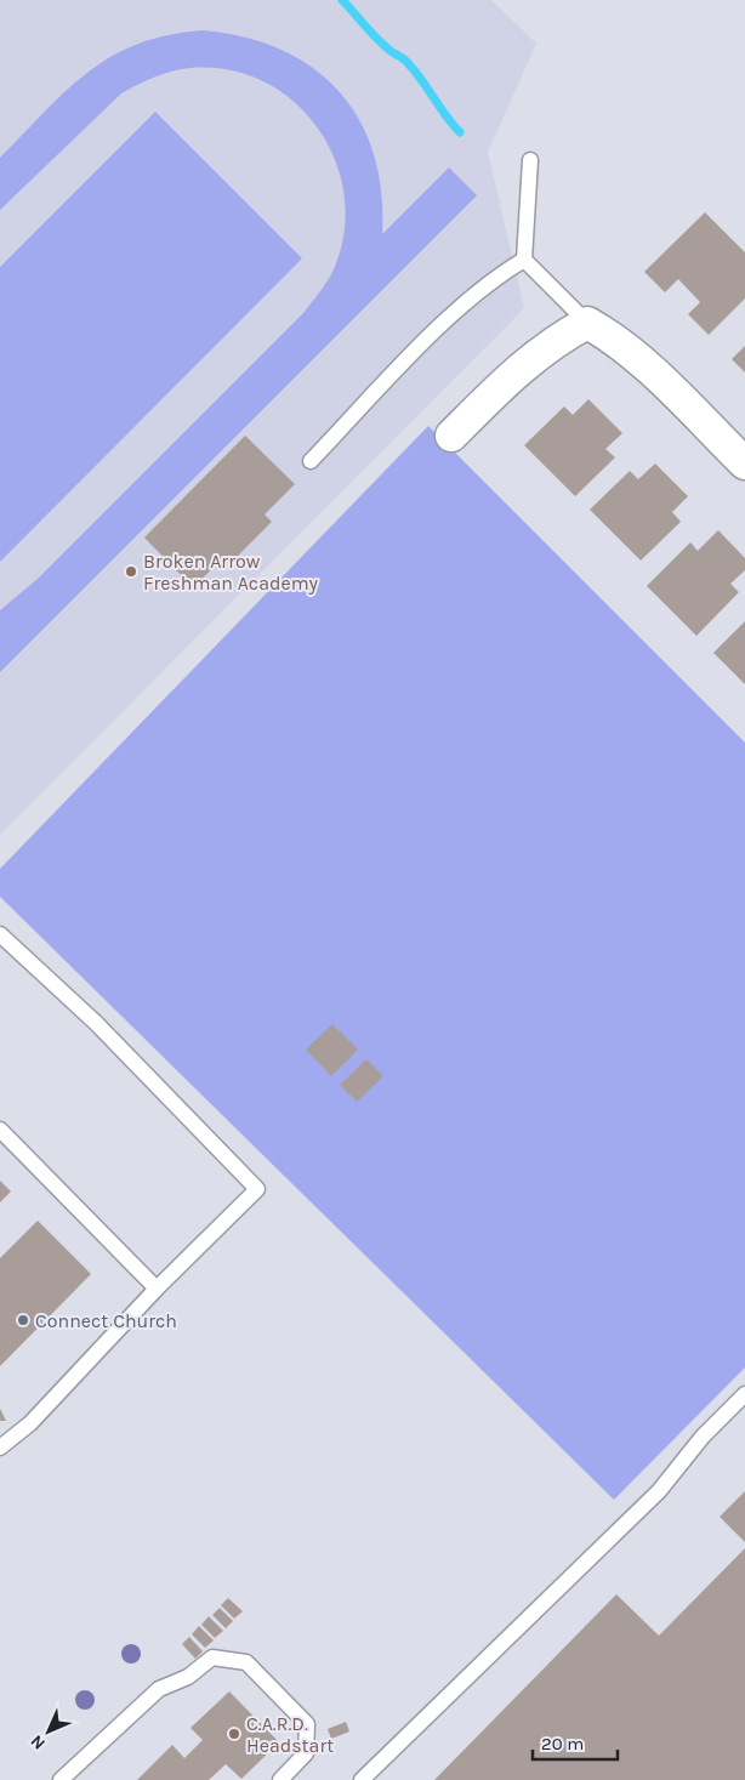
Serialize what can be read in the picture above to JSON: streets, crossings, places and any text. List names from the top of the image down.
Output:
{
  "places": ["Broken Arrow Freshman Academy", "Connect Church", "C.A.R.D. Headstart"],
  "scale_bar": "20 m",
  "north": "bottom left"
}
